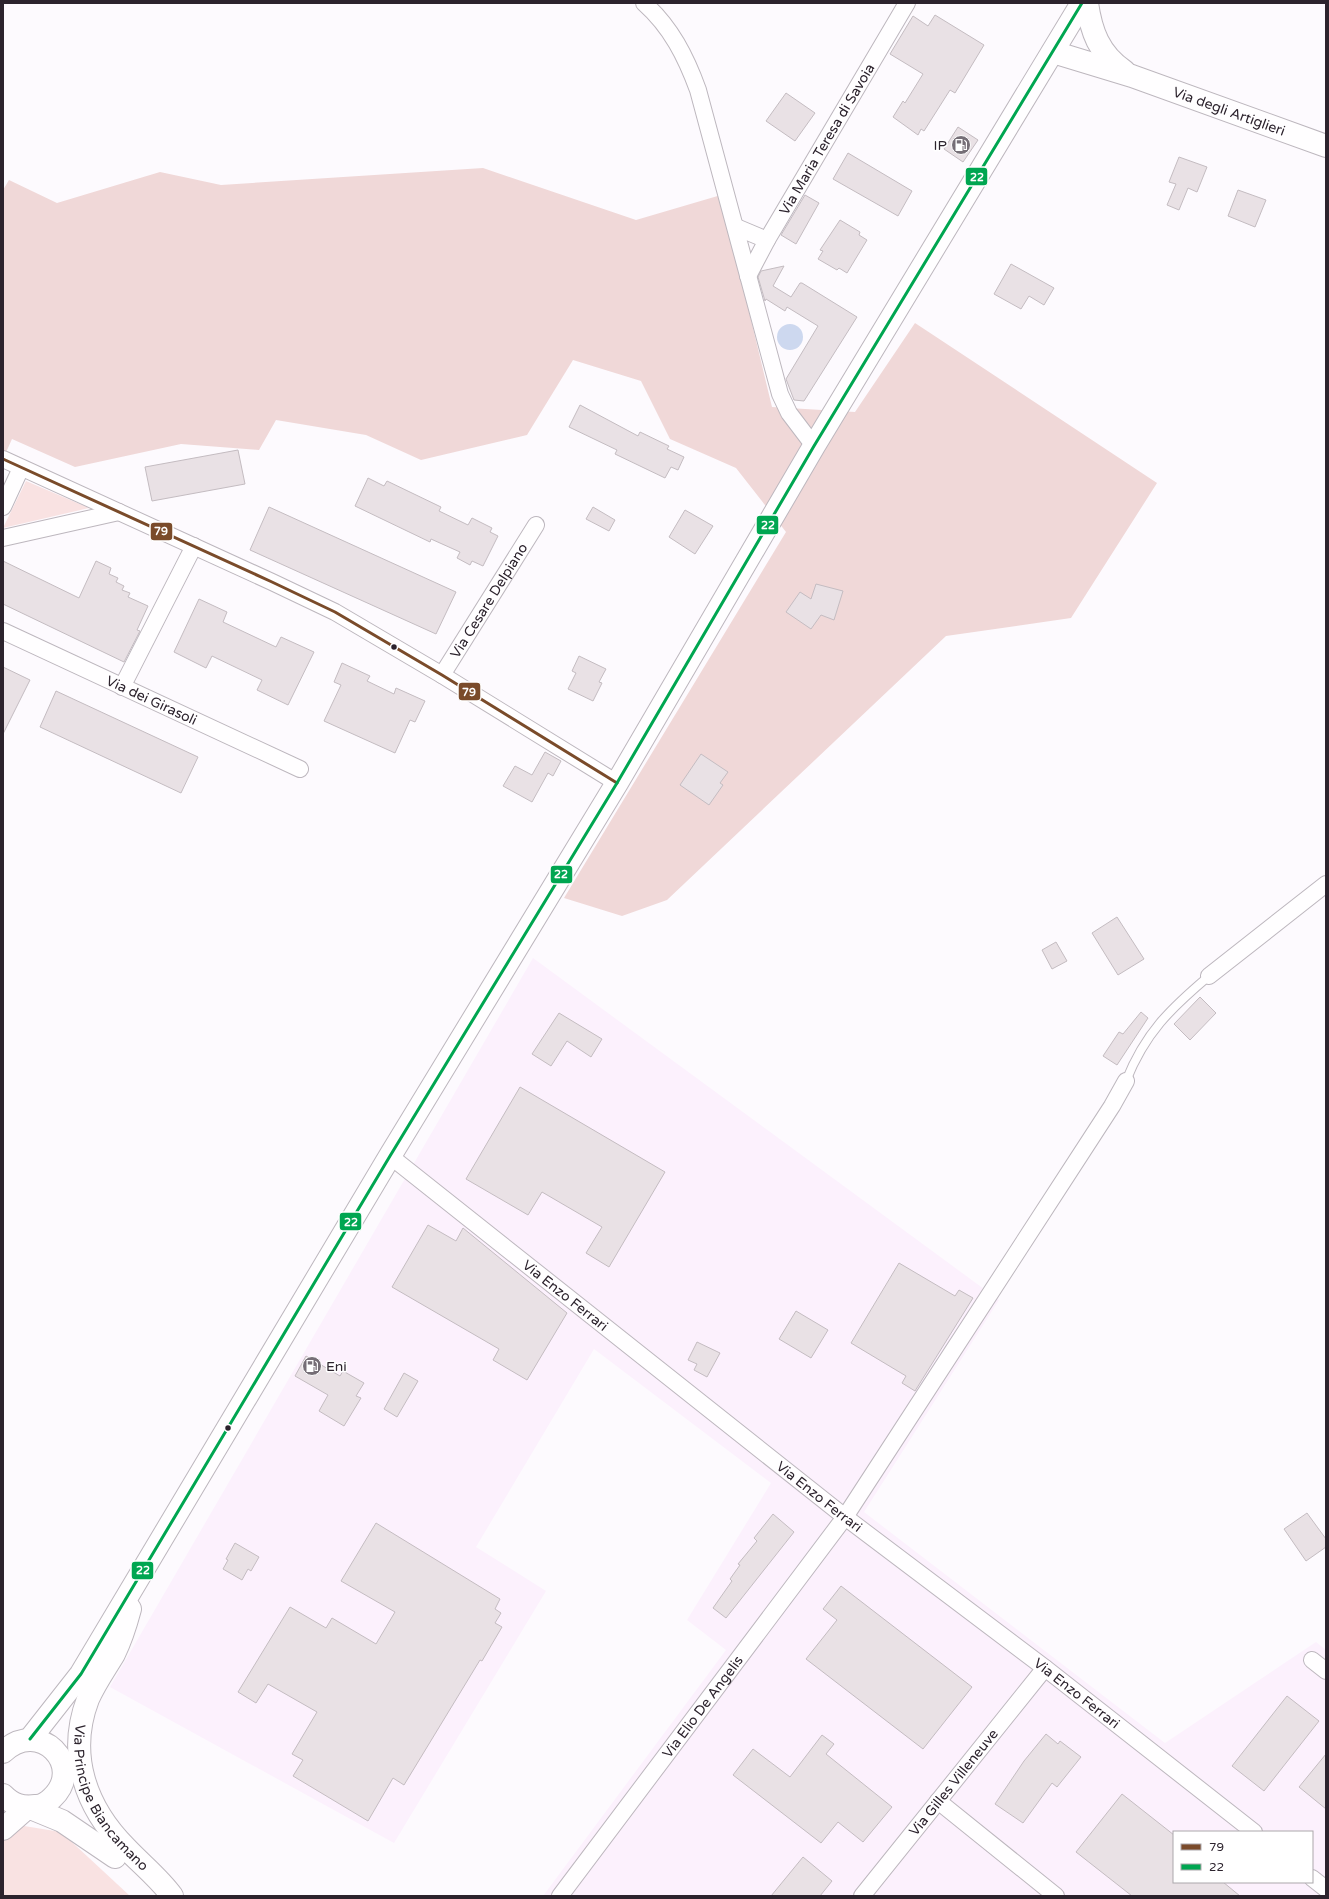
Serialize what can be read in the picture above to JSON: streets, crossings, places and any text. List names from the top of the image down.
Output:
{
  "streets": {
    "street": [
      "Via degli Artiglieri",
      "Via Maria Teresa di Savoia",
      "Via Cesare Delpiano",
      "Via dei Girasoli",
      "Via Enzo Ferrari",
      "Via Elio De Angelis",
      "Via Gilles Villeneuve",
      "Via Principe Biancamano"
    ]
  },
  "crossings": [
    ["Via degli Artiglieri", "Via Principe Biancamano"],
    ["Via Enzo Ferrari", "Via Elio De Angelis"],
    ["Via Enzo Ferrari", "Via Gilles Villeneuve"],
    ["Via Enzo Ferrari", "Via Principe Biancamano"]
  ],
  "places": {
    "fuel station": ["IP", "Eni"]
  },
  "lines": ["transit line 22", "transit line 79"],
  "legend": ["79", "22"]
}
